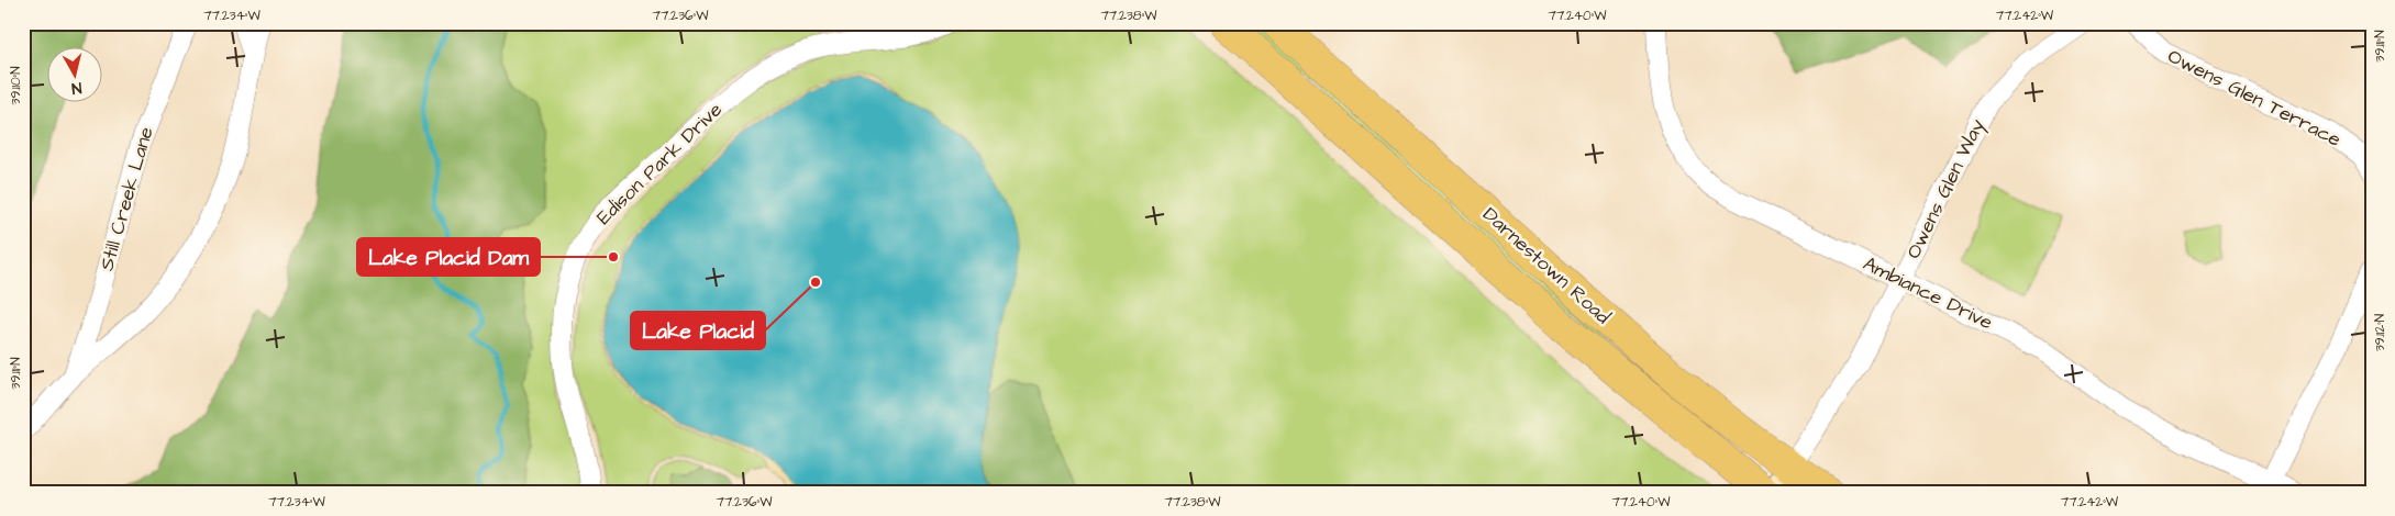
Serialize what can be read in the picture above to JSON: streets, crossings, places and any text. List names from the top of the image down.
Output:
{
  "streets": {
    "main road": ["Darnestown Road"],
    "street": [
      "Owens Glen Terrace",
      "Edison Park Drive",
      "Owens Glen Way",
      "Still Creek Lane",
      "Ambiance Drive"
    ]
  },
  "crossings": [
    ["Owens Glen Way", "Darnestown Road"],
    ["Owens Glen Way", "Ambiance Drive"]
  ],
  "places": ["Lake Placid Dam", "Lake Placid"],
  "north": "bottom",
  "coordinates": [
    "77.234°W",
    "77.236°W",
    "77.238°W",
    "77.240°W",
    "77.242°W",
    "39.111°N",
    "39.110°N",
    "39.112°N"
  ]
}
